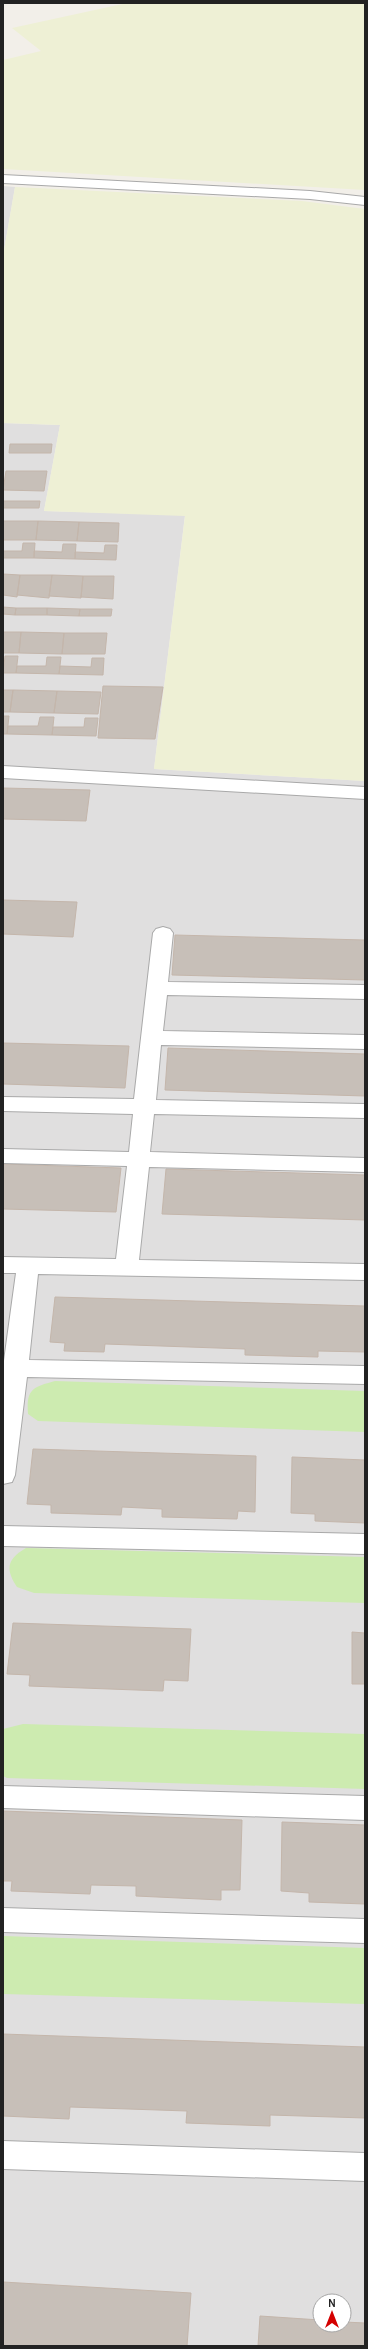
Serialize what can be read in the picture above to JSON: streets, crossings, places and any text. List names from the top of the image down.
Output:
{
  "north": "top"
}
